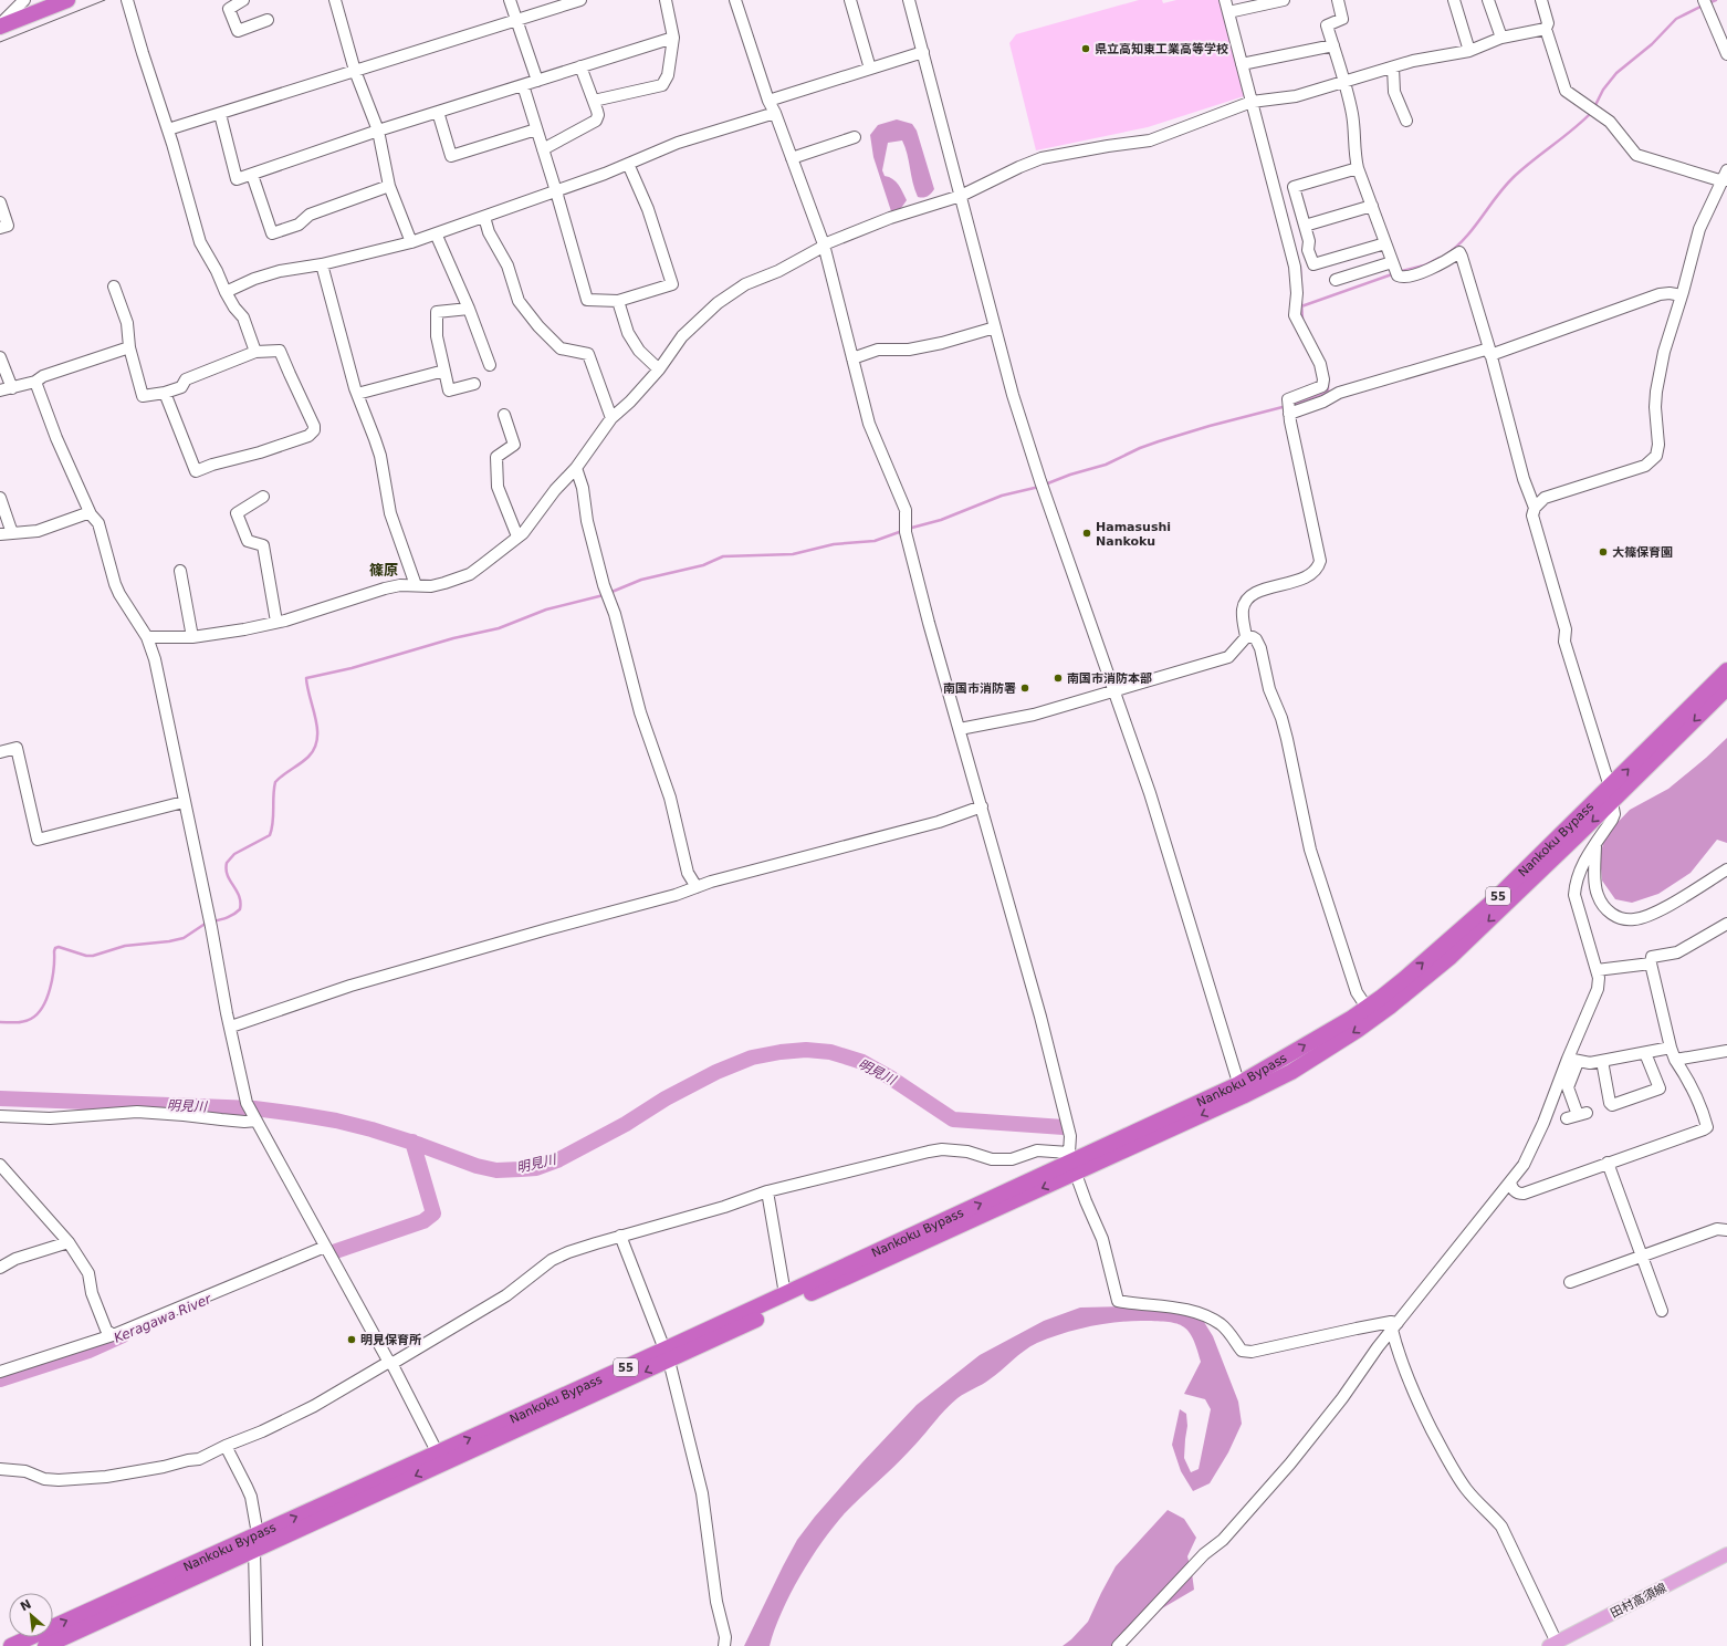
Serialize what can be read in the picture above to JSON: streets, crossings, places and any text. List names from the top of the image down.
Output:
{
  "streets": {
    "highway": ["Nankoku Bypass", "55"],
    "main road": ["田村高須線"]
  },
  "districts": ["篠原"],
  "water": ["明見川", "Keragawa River"],
  "places": [
    "県立高知東工業高等学校",
    "Hamasushi Nankoku",
    "大篠保育園",
    "南国市消防本部",
    "南国市消防署",
    "明見保育所"
  ],
  "north": "top left"
}
